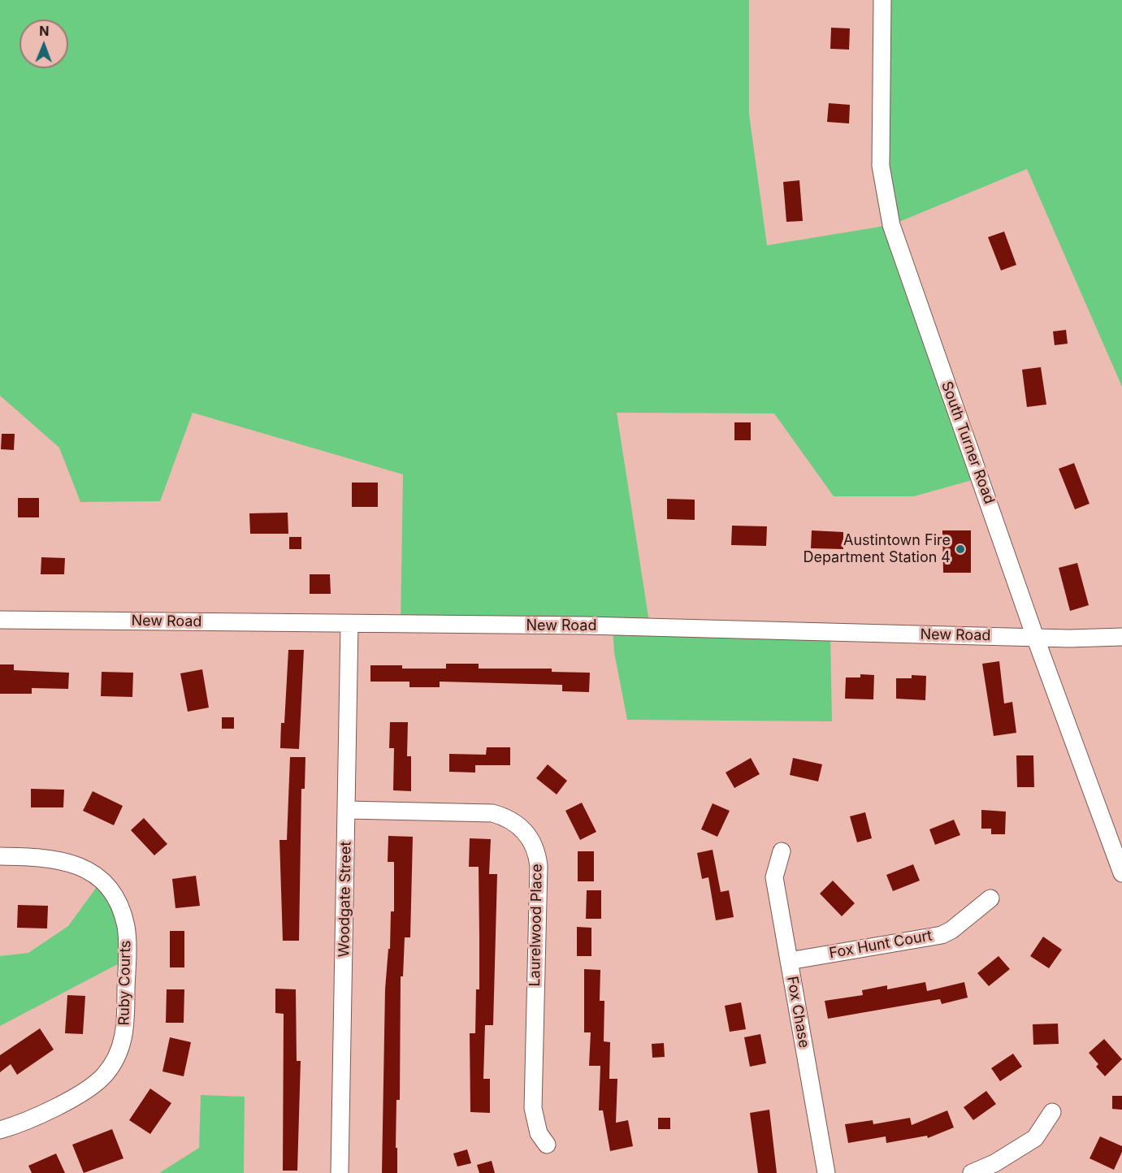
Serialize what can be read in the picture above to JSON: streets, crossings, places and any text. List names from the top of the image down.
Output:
{
  "streets": {
    "street": [
      "South Turner Road",
      "New Road",
      "Woodgate Street",
      "Laurelwood Place",
      "Fox Hunt Court",
      "Ruby Courts",
      "Fox Chase"
    ]
  },
  "crossings": [
    ["South Turner Road", "New Road"],
    ["New Road", "Woodgate Street"],
    ["Woodgate Street", "Laurelwood Place"],
    ["Fox Hunt Court", "Fox Chase"]
  ],
  "places": ["Austintown Fire Department Station 4"],
  "north": "top"
}
